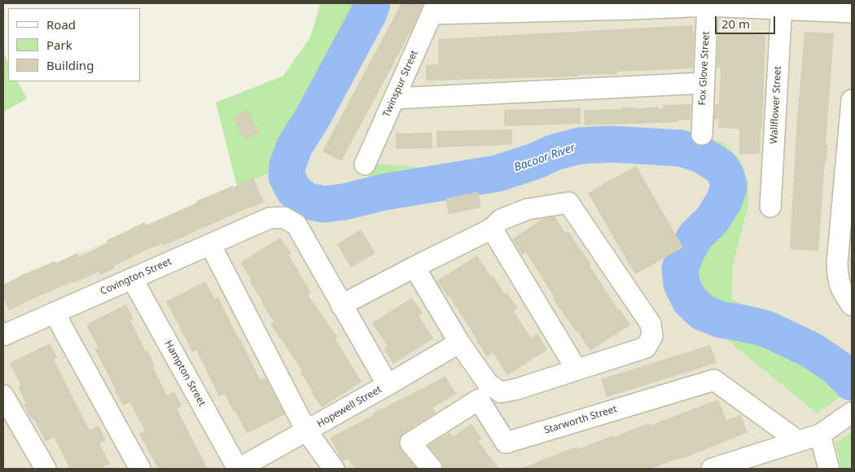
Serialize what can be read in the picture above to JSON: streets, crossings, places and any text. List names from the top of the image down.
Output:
{
  "streets": {
    "street": [
      "Fox Glove Street",
      "Twinspur Street",
      "Wallflower Street",
      "Covington Street",
      "Hampton Street",
      "Hopewell Street",
      "Starworth Street"
    ]
  },
  "crossings": [
    ["Covington Street", "Hampton Street"],
    ["Hampton Street", "Hopewell Street"]
  ],
  "water": ["Bacoor River"],
  "legend": ["Road", "Park", "Building"],
  "scale_bar": "20 m"
}
